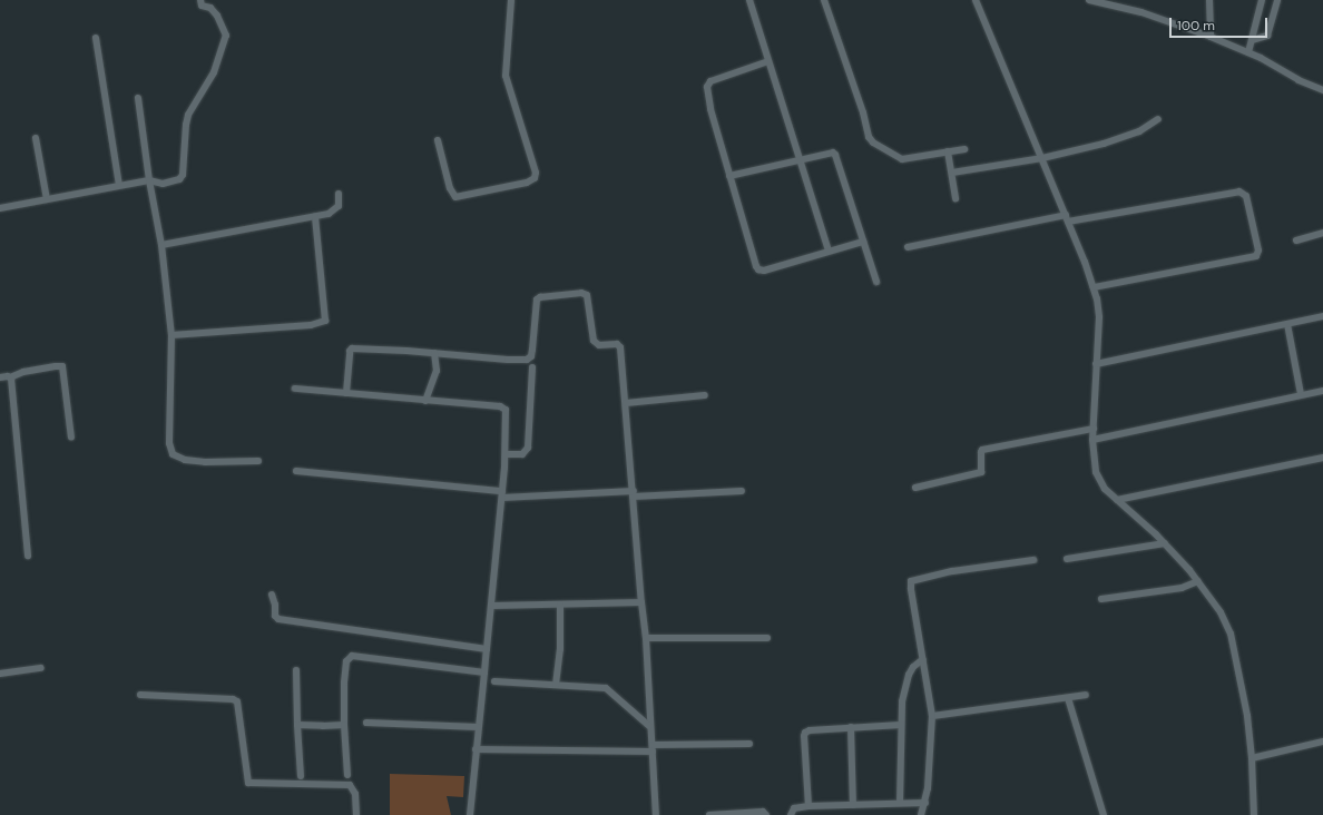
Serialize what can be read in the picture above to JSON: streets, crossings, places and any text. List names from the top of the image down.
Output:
{
  "scale_bar": "100 m"
}
